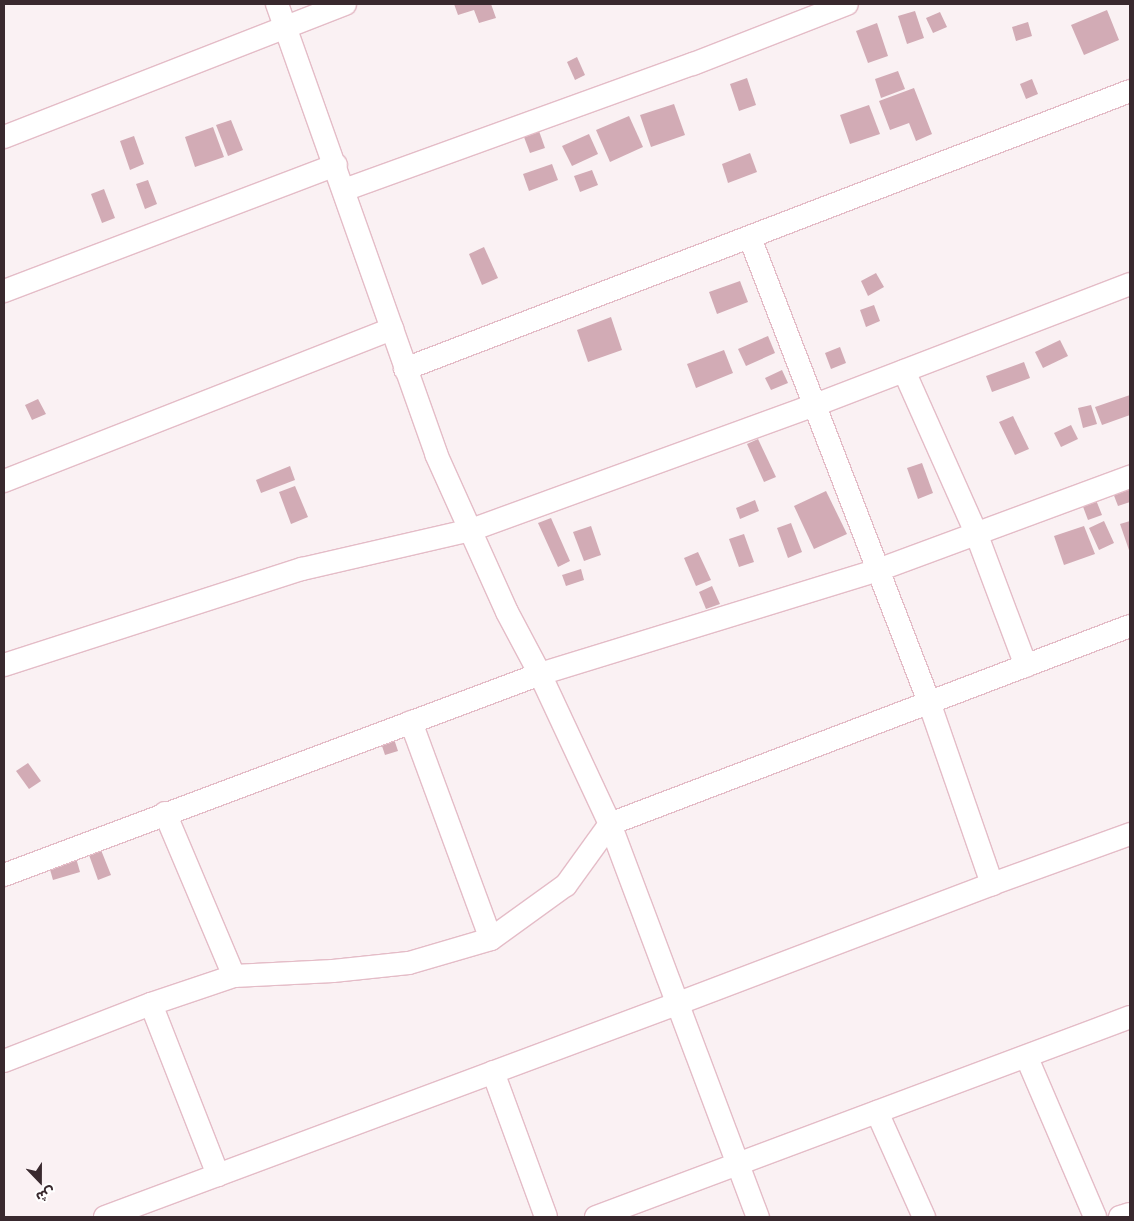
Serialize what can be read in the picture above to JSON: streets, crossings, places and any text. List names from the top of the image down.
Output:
{
  "north": "bottom"
}
